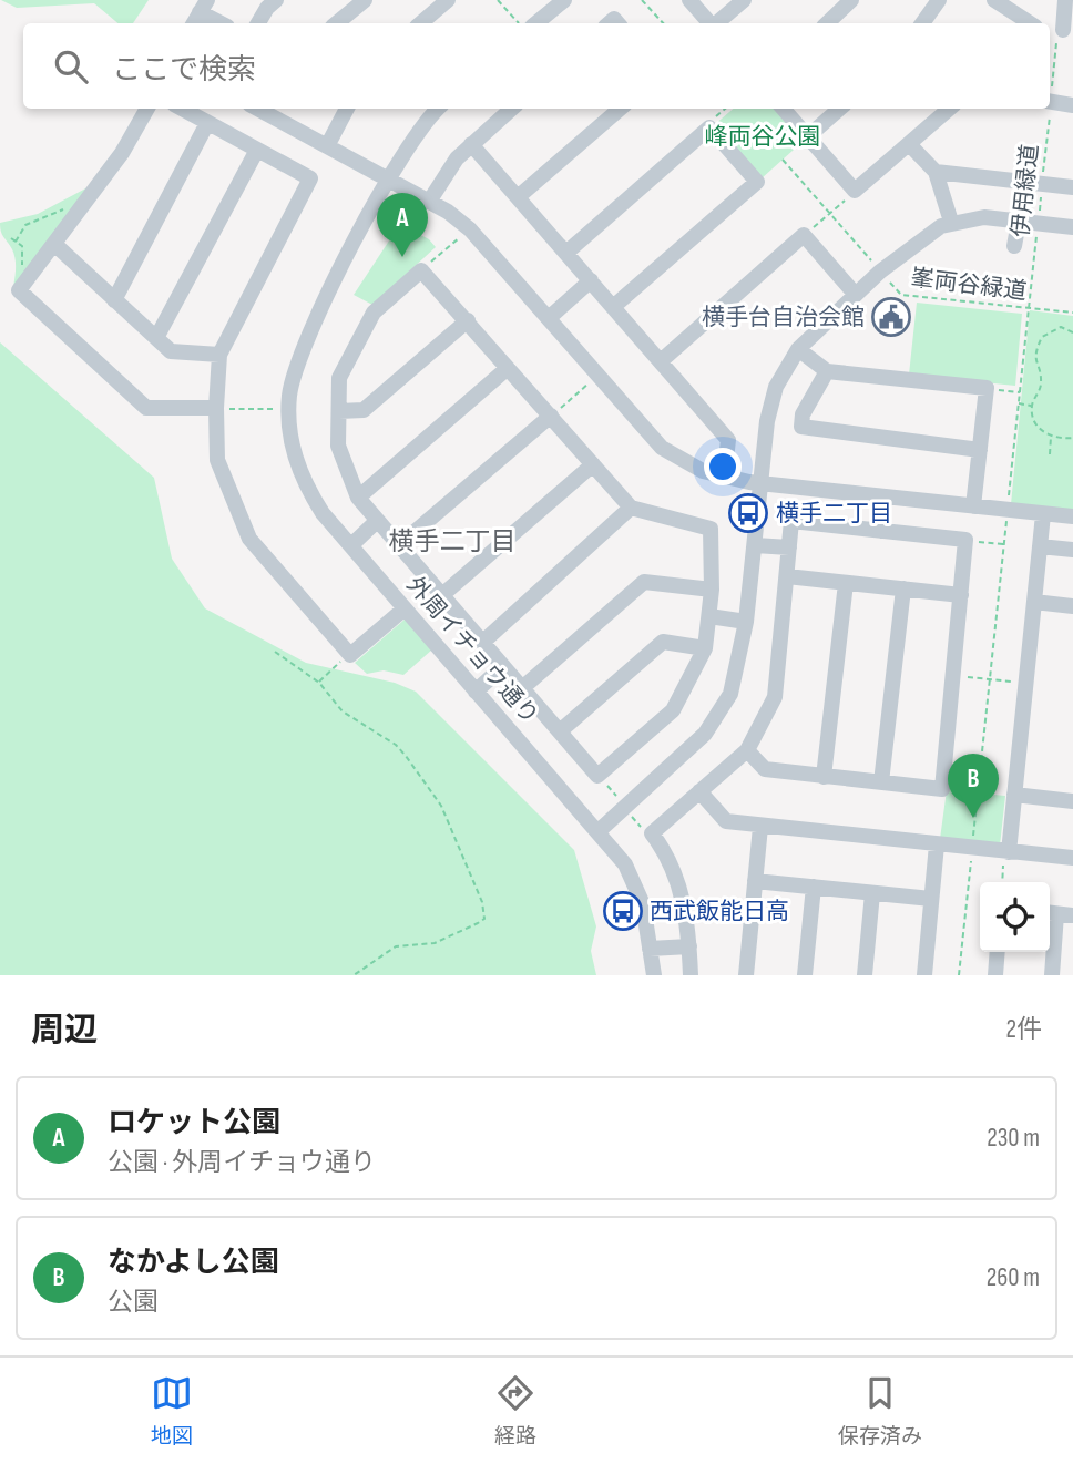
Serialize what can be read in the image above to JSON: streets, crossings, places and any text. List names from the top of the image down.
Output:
{
  "streets": {
    "street": ["外周イチョウ通り"],
    "path": ["伊用緑道", "峯両谷緑道"]
  },
  "crossings": [
    ["伊用緑道", "峯両谷緑道"]
  ],
  "districts": ["横手二丁目"],
  "parks": ["峰両谷公園"],
  "places": {
    "public building": ["横手台自治会館"],
    "bus stop": ["横手二丁目", "西武飯能日高"]
  },
  "page": {
    "search": "ここで検索",
    "pins": ["A", "B"],
    "heading": ["周辺", "2件"],
    "list": [
      {
        "mark": "A",
        "name": "ロケット公園",
        "note": "公園 · 外周イチョウ通り",
        "value": "230 m"
      },
      {
        "mark": "B",
        "name": "なかよし公園",
        "note": "公園",
        "value": "260 m"
      }
    ],
    "nav": ["地図", "経路", "保存済み"]
  }
}
